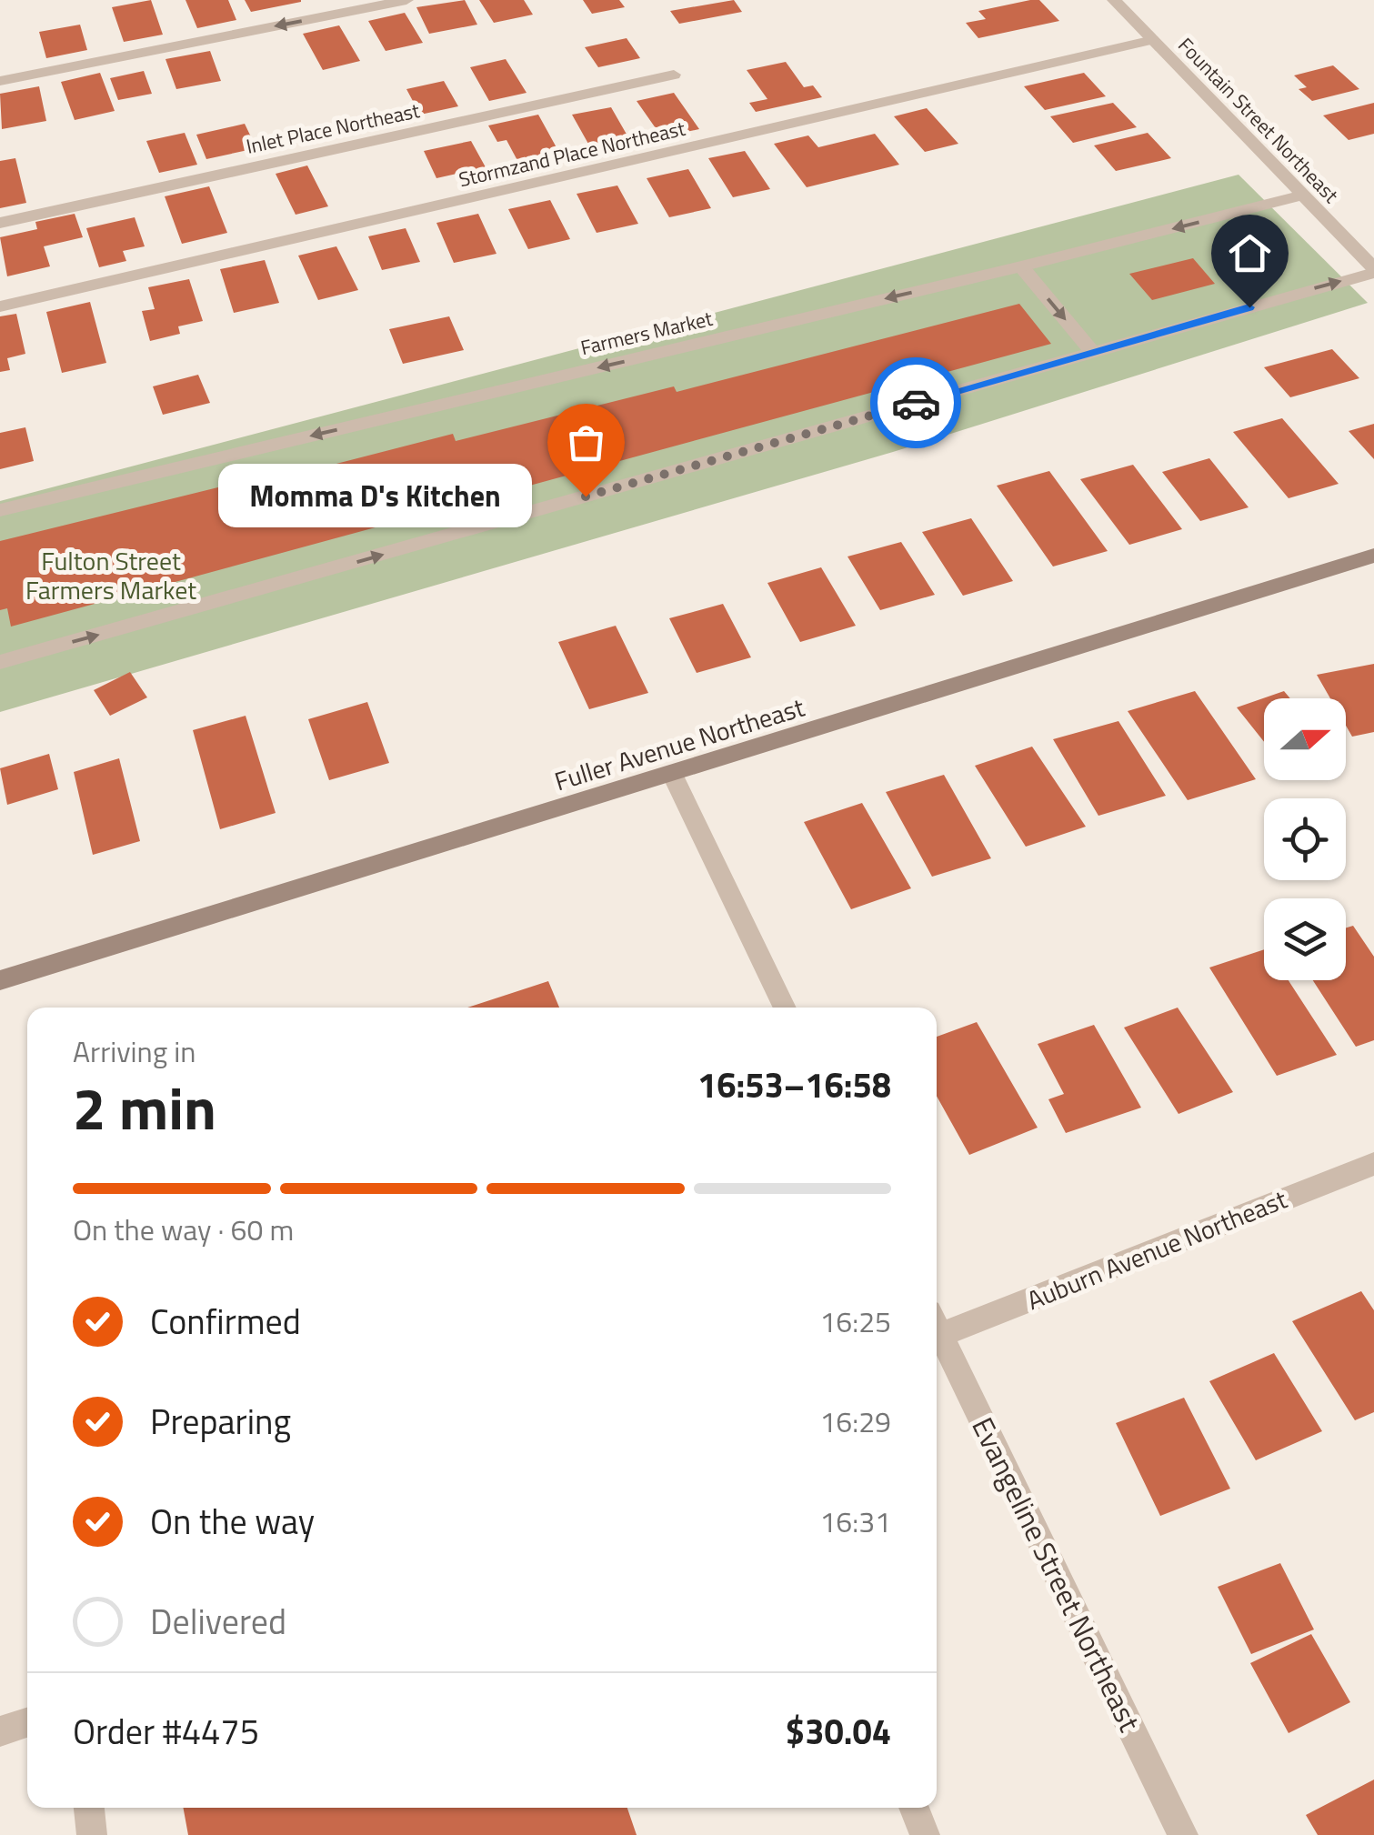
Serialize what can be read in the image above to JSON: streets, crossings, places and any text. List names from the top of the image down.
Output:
{
  "streets": {
    "main road": ["Fuller Avenue Northeast"],
    "street": [
      "Fountain Street Northeast",
      "Inlet Place Northeast",
      "Stormzand Place Northeast",
      "Farmers Market",
      "Auburn Avenue Northeast",
      "Evangeline Street Northeast"
    ]
  },
  "crossings": [
    ["Fountain Street Northeast", "Stormzand Place Northeast"],
    ["Fountain Street Northeast", "Farmers Market"]
  ],
  "parks": ["Fulton Street Farmers Market"],
  "places": ["Momma D's Kitchen"],
  "north": "right",
  "page": {
    "bubble": "Momma D's Kitchen",
    "heading": ["2 min", "Arriving in", "16:53–16:58"],
    "panel": ["Order #4475", "$30.04"],
    "bar": "On the way · 60 m",
    "list": [
      ["Confirmed", "16:25"],
      ["Preparing", "16:29"],
      ["On the way", "16:31"],
      "Delivered"
    ]
  }
}
